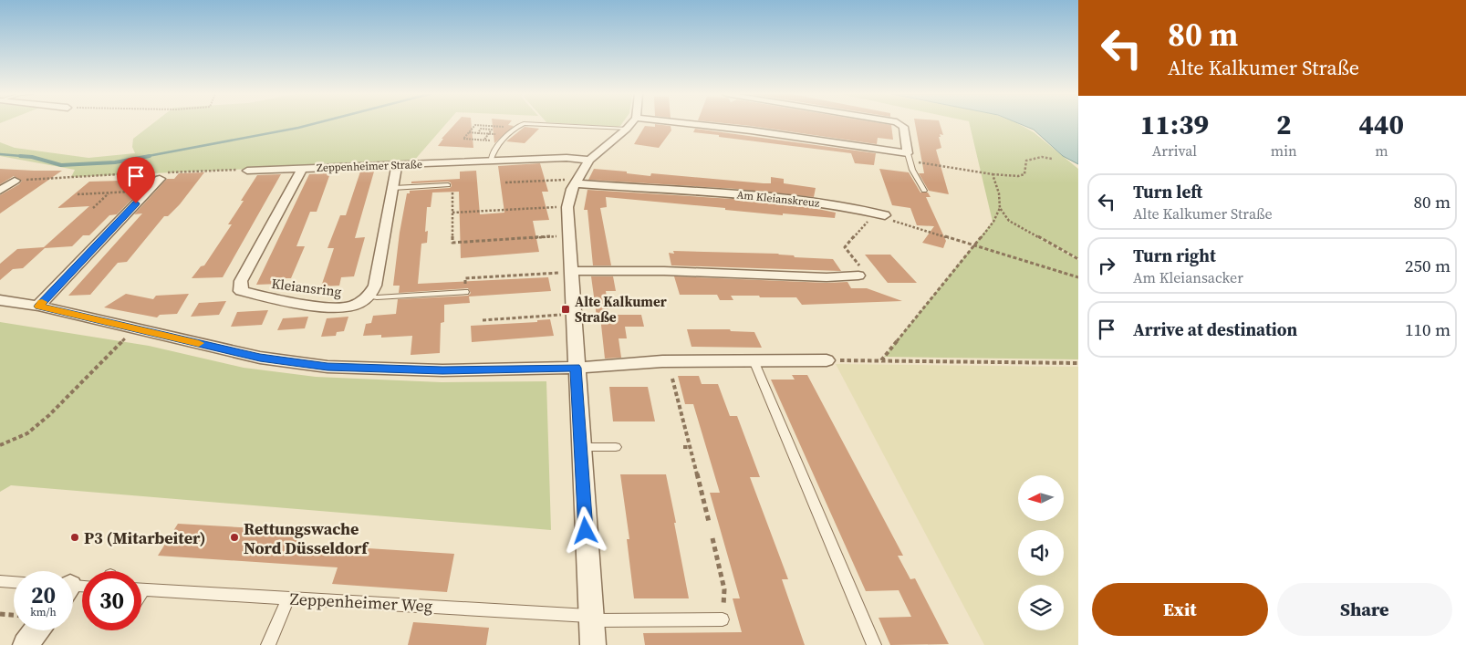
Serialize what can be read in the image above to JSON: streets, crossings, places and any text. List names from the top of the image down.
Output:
{
  "streets": {
    "street": ["Zeppenheimer Straße", "Am Kleianskreuz", "Kleiansring"],
    "lane": ["Zeppenheimer Weg"]
  },
  "crossings": [
    ["Zeppenheimer Straße", "Kleiansring"]
  ],
  "places": {
    "transit": ["Alte Kalkumer Straße"],
    "other": ["P3 (Mitarbeiter)", "Rettungswache Nord Düsseldorf"]
  },
  "north": "left",
  "page": {
    "turn": ["80 m", "Alte Kalkumer Straße"],
    "eta": [
      "11:39",
      "Arrival",
      "2",
      "min",
      "440",
      "m"
    ],
    "list": [
      {
        "name": "Turn left",
        "note": "Alte Kalkumer Straße",
        "value": "80 m"
      },
      {
        "name": "Turn right",
        "note": "Am Kleiansacker",
        "value": "250 m"
      },
      {
        "name": "Arrive at destination",
        "value": "110 m"
      }
    ],
    "speed": "20 km/h",
    "limit": "30",
    "buttons": ["Exit", "Share"]
  }
}
